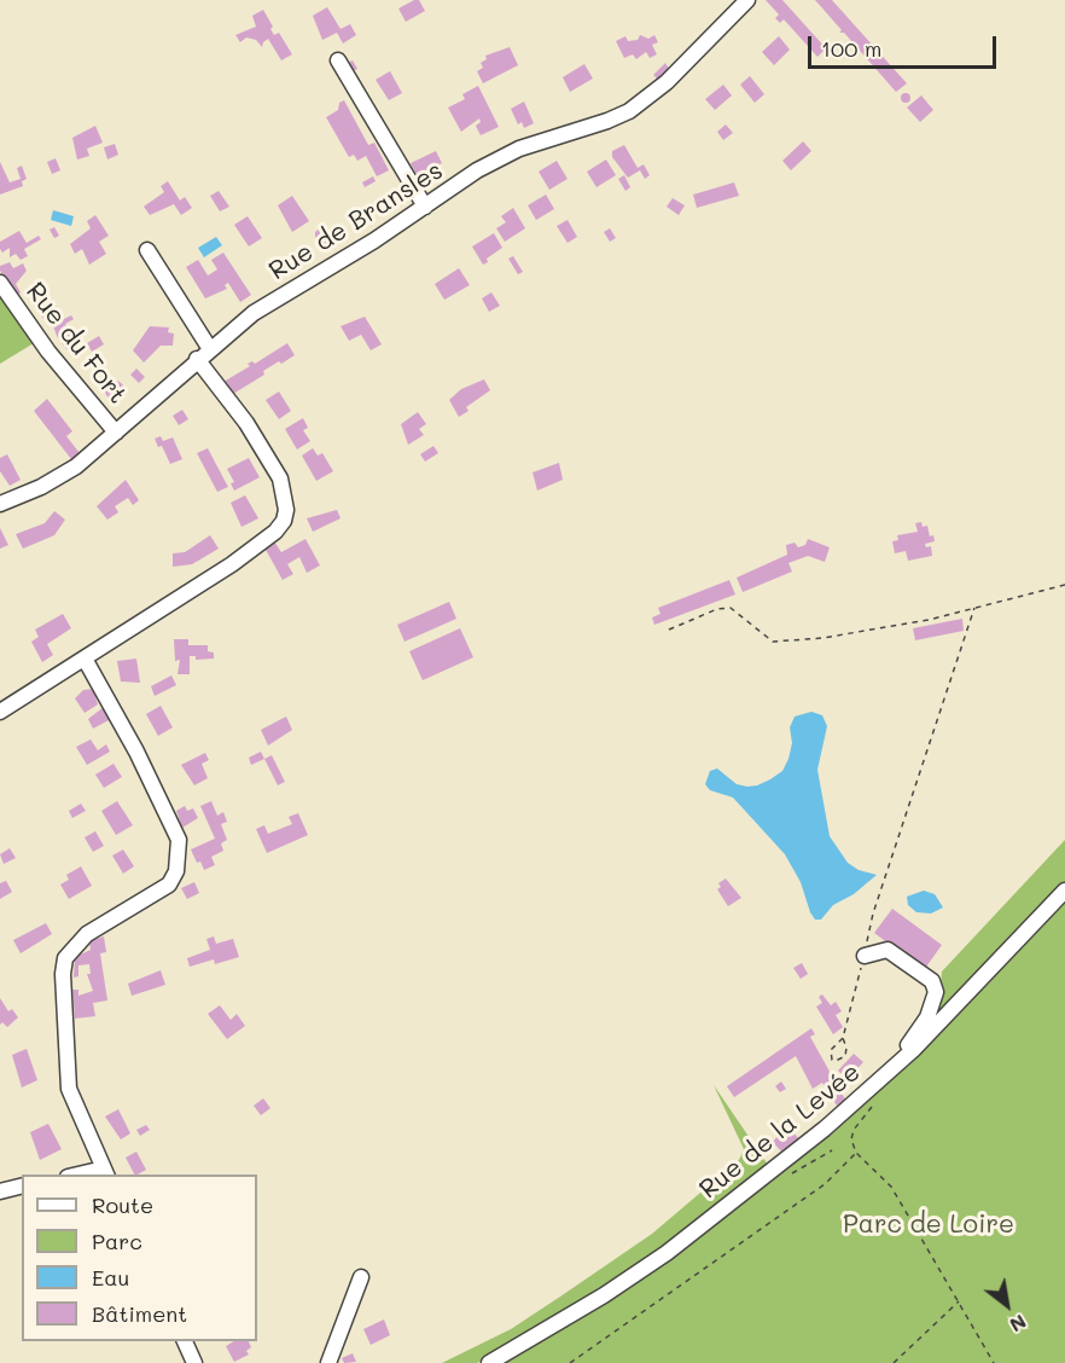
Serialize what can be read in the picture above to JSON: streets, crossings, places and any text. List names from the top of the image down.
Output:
{
  "streets": {
    "street": ["Rue de Bransles", "Rue du Fort", "Rue de la Levée"]
  },
  "crossings": [
    ["Rue de Bransles", "Rue du Fort"]
  ],
  "parks": ["Parc de Loire"],
  "legend": [
    "Route",
    "Parc",
    "Eau",
    "Bâtiment"
  ],
  "scale_bar": "100 m",
  "north": "bottom right"
}
